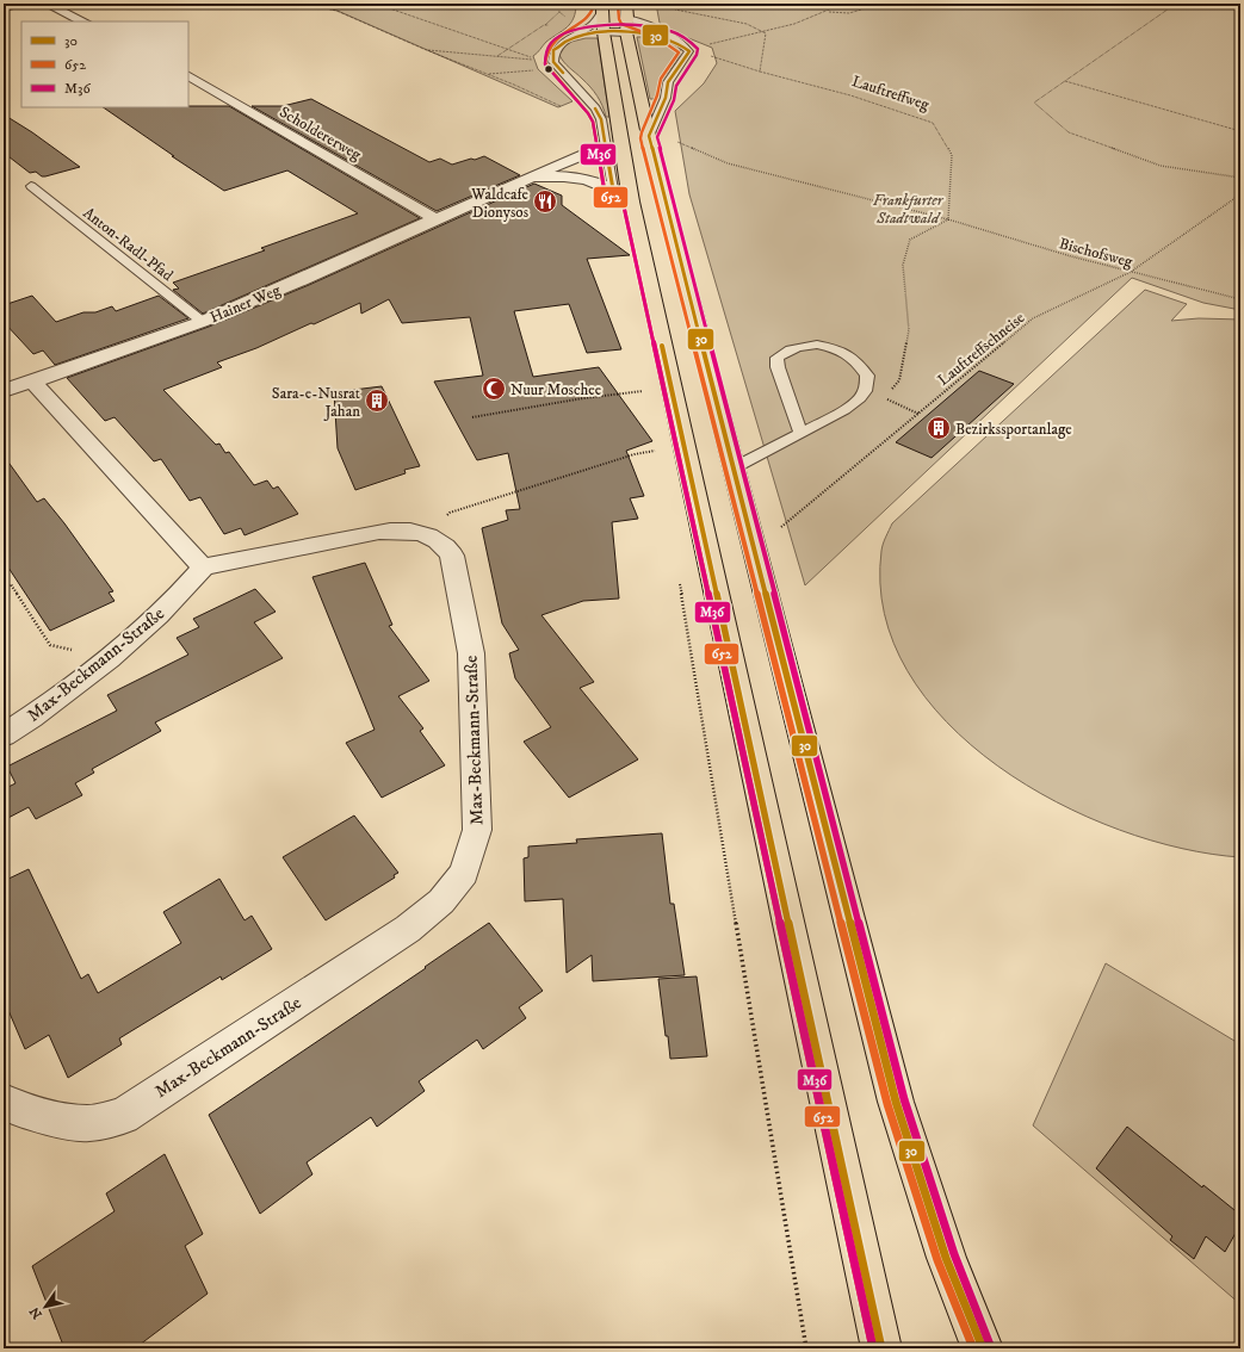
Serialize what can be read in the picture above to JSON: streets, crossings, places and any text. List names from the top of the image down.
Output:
{
  "streets": {
    "street": ["Scholdererweg", "Hainer Weg", "Max-Beckmann-Straße"],
    "lane": ["Anton-Radl-Pfad"],
    "path": ["Lauftreffweg", "Bischofsweg", "Lauftreffschneise"]
  },
  "crossings": [
    ["Lauftreffweg", "Bischofsweg"],
    ["Scholdererweg", "Hainer Weg"],
    ["Anton-Radl-Pfad", "Hainer Weg"],
    ["Bischofsweg", "Lauftreffschneise"]
  ],
  "parks": ["Frankfurter Stadtwald"],
  "places": {
    "restaurant": ["Waldcafe Dionysos"],
    "mosque": ["Nuur Moschee"],
    "building": ["Sara-e-Nusrat Jahan", "Bezirkssportanlage"]
  },
  "lines": ["transit line 652", "transit line M36", "transit line 30"],
  "legend": ["30", "652", "M36"],
  "north": "bottom left"
}
